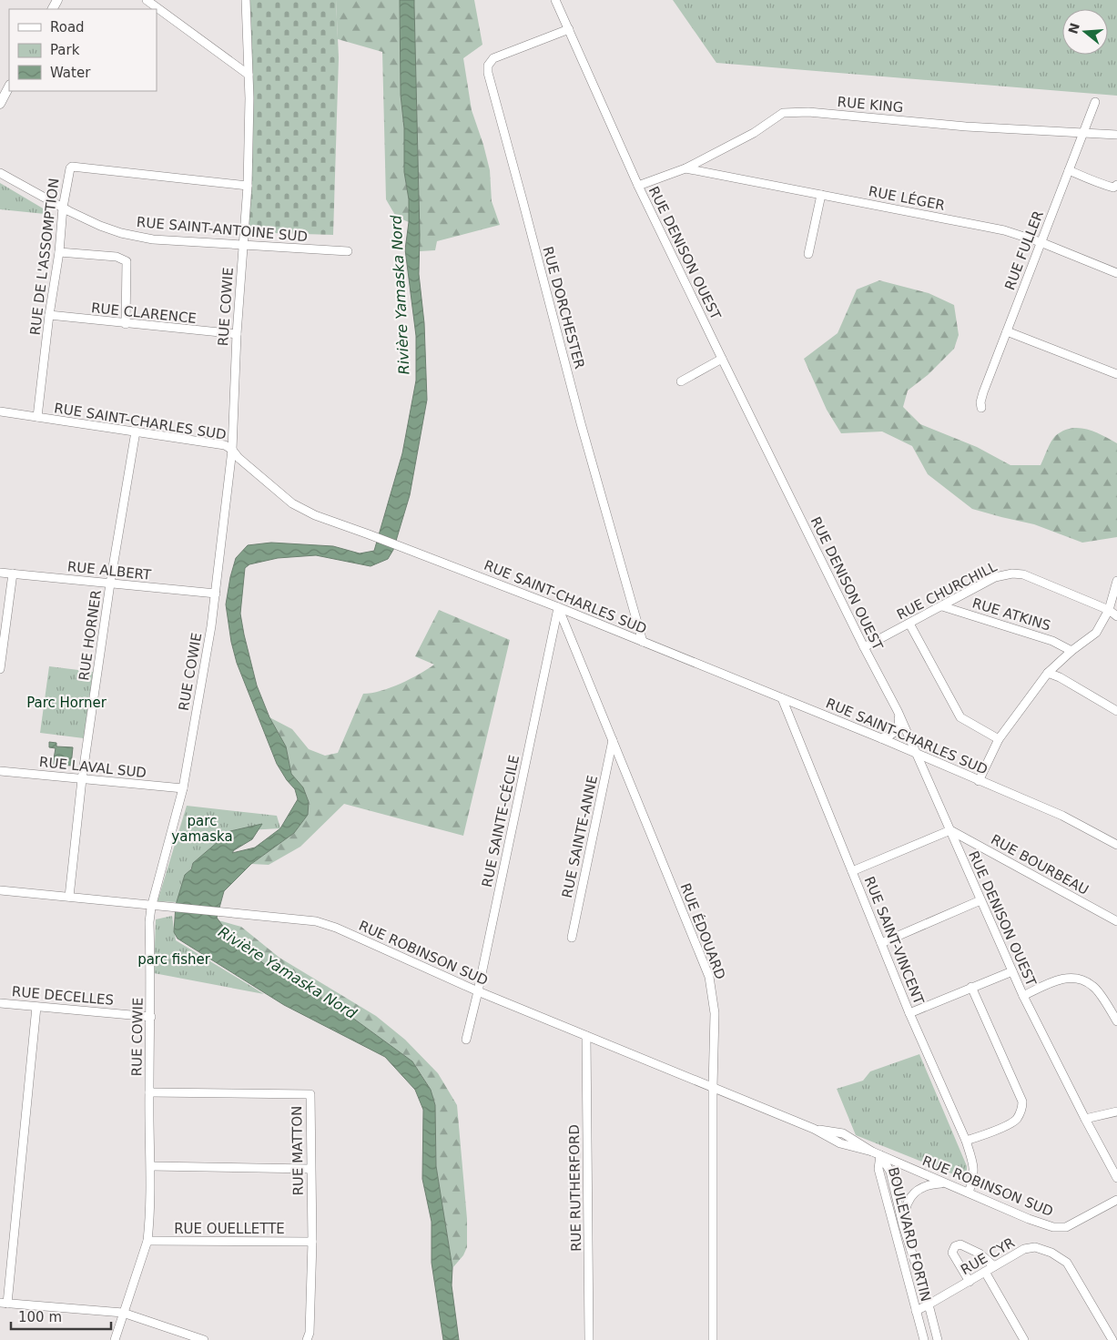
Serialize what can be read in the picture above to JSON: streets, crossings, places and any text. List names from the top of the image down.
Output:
{
  "streets": {
    "street": [
      "RUE KING",
      "RUE LÉGER",
      "RUE SAINT-ANTOINE SUD",
      "RUE FULLER",
      "RUE DENISON OUEST",
      "RUE DE L'ASSOMPTION",
      "RUE COWIE",
      "RUE DORCHESTER",
      "RUE CLARENCE",
      "RUE SAINT-CHARLES SUD",
      "RUE ALBERT",
      "RUE CHURCHILL",
      "RUE ATKINS",
      "RUE HORNER",
      "RUE LAVAL SUD",
      "RUE SAINTE-CÉCILE",
      "RUE SAINTE-ANNE",
      "RUE BOURBEAU",
      "RUE ÉDOUARD",
      "RUE SAINT-VINCENT",
      "RUE ROBINSON SUD",
      "RUE DECELLES",
      "RUE MATTON",
      "RUE RUTHERFORD",
      "RUE OUELLETTE",
      "BOULEVARD FORTIN",
      "RUE CYR"
    ]
  },
  "crossings": [
    ["RUE KING", "RUE LÉGER"],
    ["RUE KING", "RUE FULLER"],
    ["RUE KING", "RUE DENISON OUEST"],
    ["RUE LÉGER", "RUE FULLER"],
    ["RUE SAINT-ANTOINE SUD", "RUE DE L'ASSOMPTION"],
    ["RUE SAINT-ANTOINE SUD", "RUE COWIE"],
    ["RUE DENISON OUEST", "RUE DORCHESTER"],
    ["RUE DENISON OUEST", "RUE SAINT-CHARLES SUD"],
    ["RUE DENISON OUEST", "RUE CHURCHILL"],
    ["RUE DENISON OUEST", "RUE BOURBEAU"],
    ["RUE DE L'ASSOMPTION", "RUE COWIE"],
    ["RUE DE L'ASSOMPTION", "RUE CLARENCE"],
    ["RUE DE L'ASSOMPTION", "RUE SAINT-CHARLES SUD"],
    ["RUE COWIE", "RUE CLARENCE"],
    ["RUE COWIE", "RUE SAINT-CHARLES SUD"],
    ["RUE COWIE", "RUE ALBERT"],
    ["RUE COWIE", "RUE LAVAL SUD"],
    ["RUE COWIE", "RUE ROBINSON SUD"],
    ["RUE COWIE", "RUE DECELLES"],
    ["RUE COWIE", "RUE MATTON"],
    ["RUE COWIE", "RUE OUELLETTE"],
    ["RUE DORCHESTER", "RUE SAINT-CHARLES SUD"],
    ["RUE SAINT-CHARLES SUD", "RUE HORNER"],
    ["RUE SAINT-CHARLES SUD", "RUE SAINTE-CÉCILE"],
    ["RUE SAINT-CHARLES SUD", "RUE ÉDOUARD"],
    ["RUE SAINT-CHARLES SUD", "RUE SAINT-VINCENT"],
    ["RUE ALBERT", "RUE HORNER"],
    ["RUE CHURCHILL", "RUE ATKINS"],
    ["RUE HORNER", "RUE LAVAL SUD"],
    ["RUE HORNER", "RUE ROBINSON SUD"],
    ["RUE SAINTE-CÉCILE", "RUE ÉDOUARD"],
    ["RUE SAINTE-CÉCILE", "RUE ROBINSON SUD"],
    ["RUE SAINTE-ANNE", "RUE ÉDOUARD"],
    ["RUE ÉDOUARD", "RUE ROBINSON SUD"],
    ["RUE SAINT-VINCENT", "RUE ROBINSON SUD"],
    ["RUE ROBINSON SUD", "RUE RUTHERFORD"],
    ["RUE ROBINSON SUD", "BOULEVARD FORTIN"],
    ["RUE MATTON", "RUE OUELLETTE"],
    ["BOULEVARD FORTIN", "RUE CYR"]
  ],
  "water": ["Rivière Yamaska Nord"],
  "parks": ["Parc Horner", "parc yamaska", "parc fisher"],
  "legend": ["Road", "Park", "Water"],
  "scale_bar": "100 m",
  "north": "left"
}
